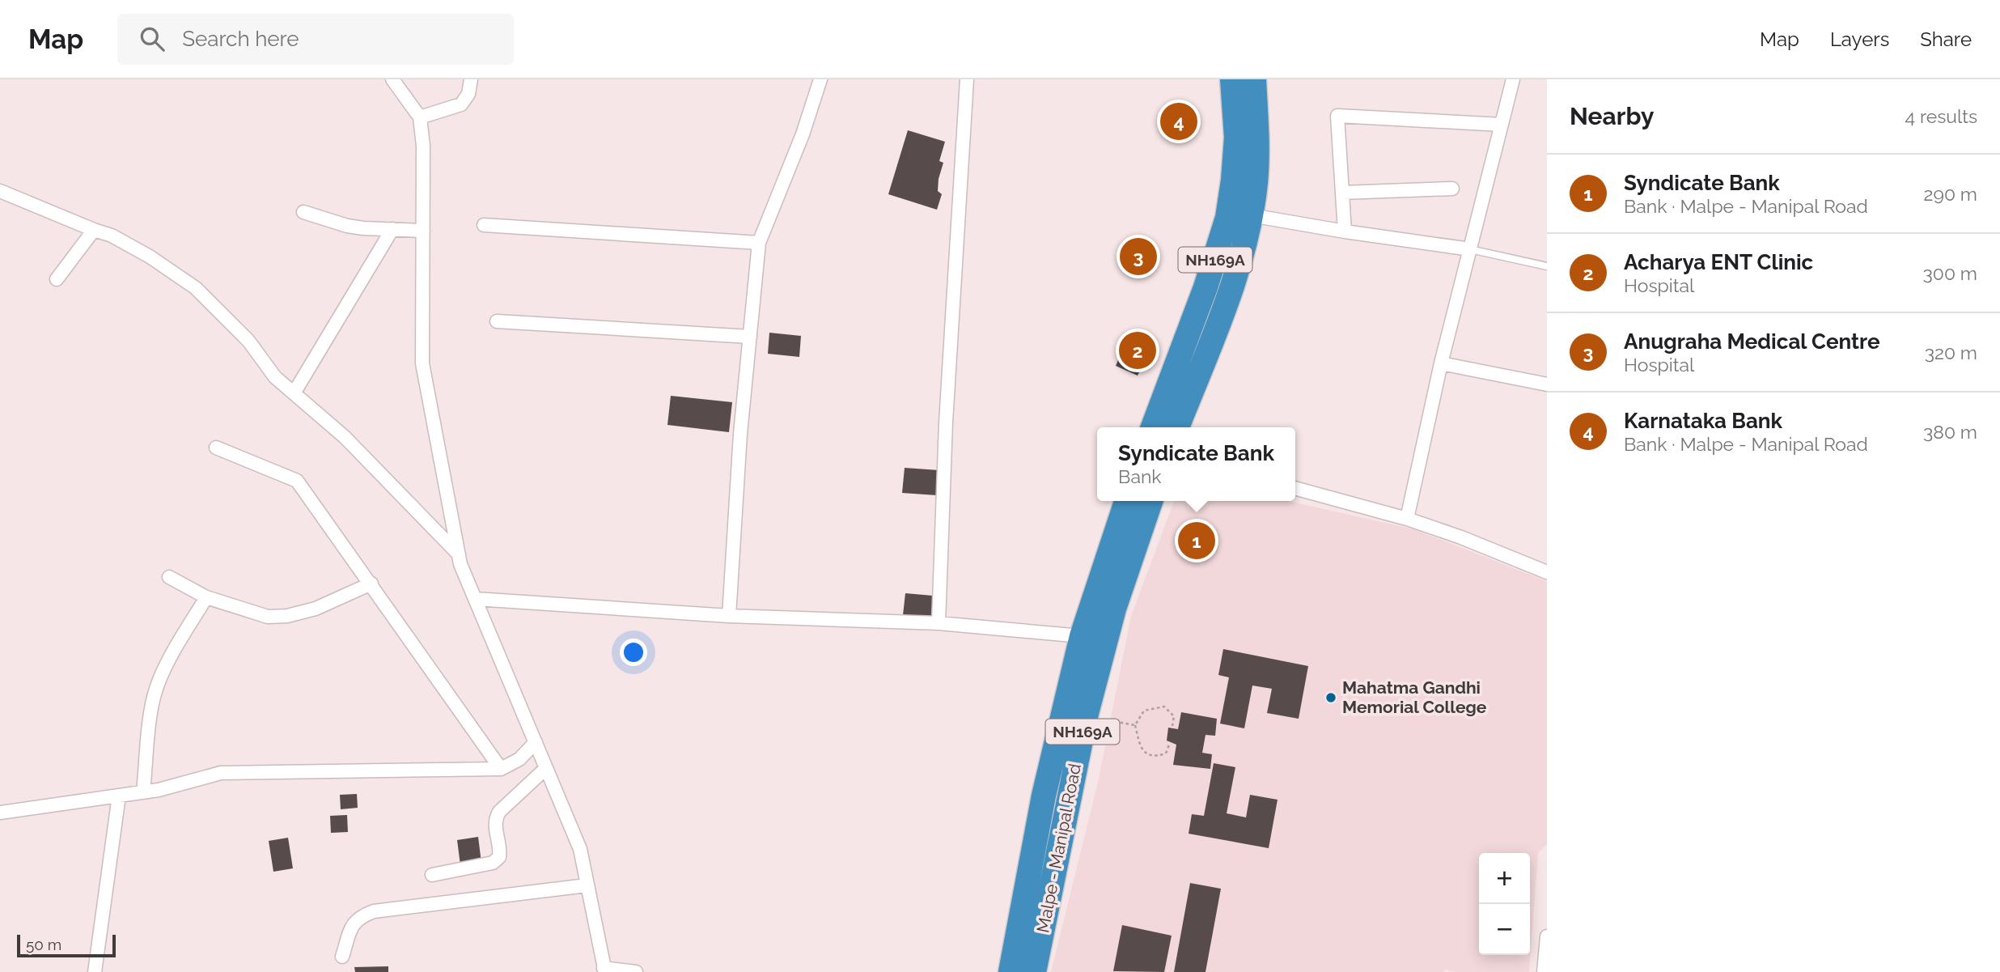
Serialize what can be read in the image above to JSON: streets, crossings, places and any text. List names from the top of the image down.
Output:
{
  "streets": {
    "highway": ["NH169A", "Malpe - Manipal Road"]
  },
  "places": ["Mahatma Gandhi Memorial College"],
  "scale_bar": "50 m",
  "page": {
    "header": "Map",
    "search": "Search here",
    "nav": ["Map", "Layers", "Share"],
    "heading": ["Nearby", "4 results"],
    "pins": [
      "4",
      "3",
      "2",
      "1"
    ],
    "list": [
      {
        "mark": "1",
        "name": "Syndicate Bank",
        "note": "Bank · Malpe - Manipal Road",
        "value": "290 m"
      },
      {
        "mark": "2",
        "name": "Acharya ENT Clinic",
        "note": "Hospital",
        "value": "300 m"
      },
      {
        "mark": "3",
        "name": "Anugraha Medical Centre",
        "note": "Hospital",
        "value": "320 m"
      },
      {
        "mark": "4",
        "name": "Karnataka Bank",
        "note": "Bank · Malpe - Manipal Road",
        "value": "380 m"
      }
    ],
    "popup": ["Syndicate Bank", "Bank"],
    "map_buttons": ["+", "−"],
    "scale": "50 m"
  }
}
